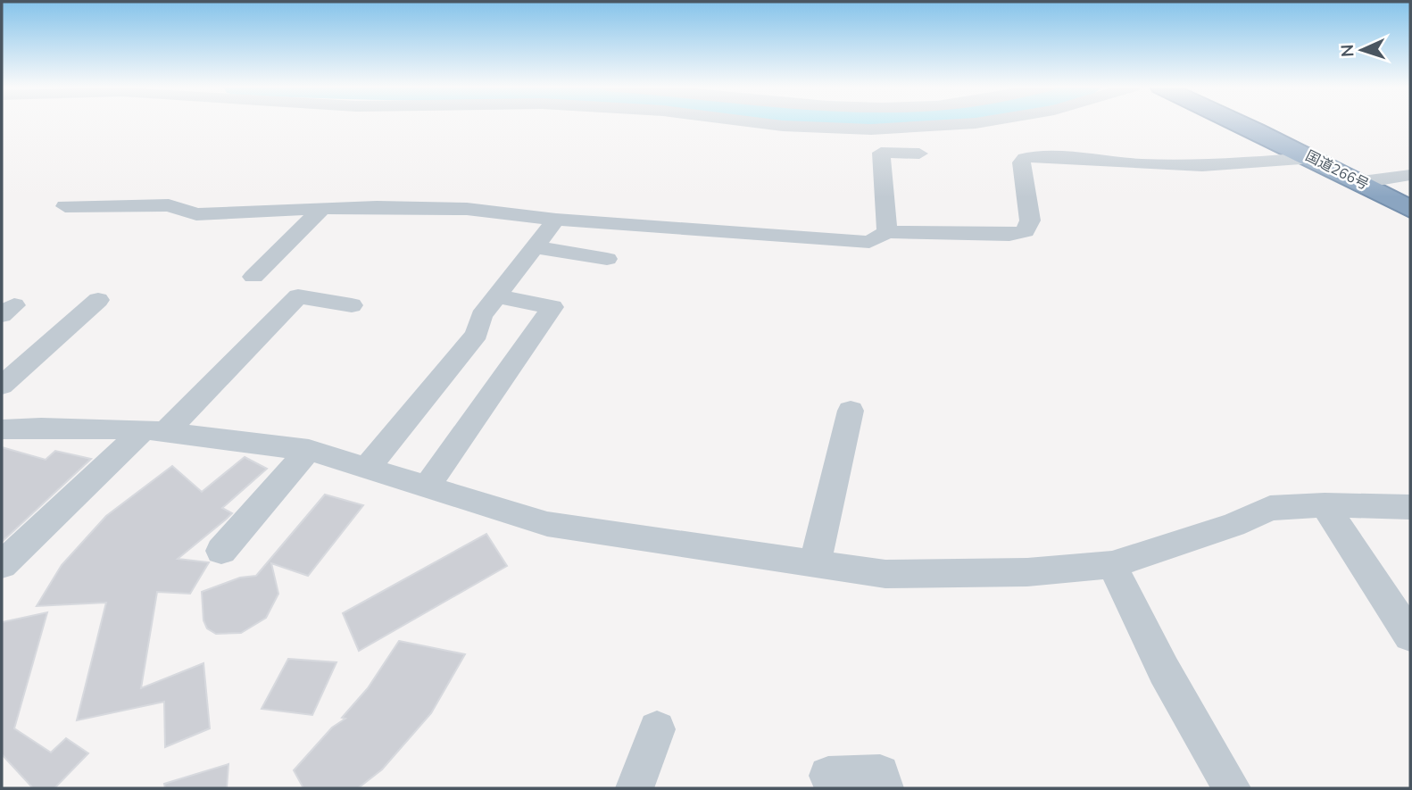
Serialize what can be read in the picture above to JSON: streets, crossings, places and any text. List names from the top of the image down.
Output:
{
  "streets": {
    "highway": ["国道266号"]
  },
  "north": "left"
}
